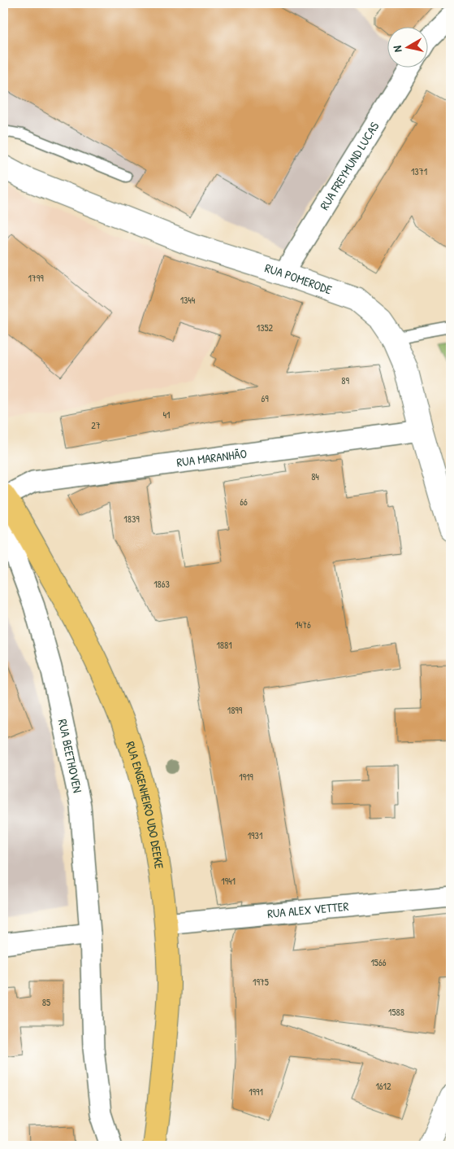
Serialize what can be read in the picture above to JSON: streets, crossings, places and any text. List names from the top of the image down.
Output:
{
  "streets": {
    "main road": ["RUA ENGENHEIRO UDO DEEKE"],
    "street": [
      "RUA FREYMUND LUCAS",
      "RUA POMERODE",
      "RUA MARANHÃO",
      "RUA BEETHOVEN",
      "RUA ALEX VETTER"
    ]
  },
  "crossings": [
    ["RUA FREYMUND LUCAS", "RUA POMERODE"],
    ["RUA POMERODE", "RUA MARANHÃO"],
    ["RUA MARANHÃO", "RUA BEETHOVEN"],
    ["RUA MARANHÃO", "RUA ENGENHEIRO UDO DEEKE"],
    ["RUA BEETHOVEN", "RUA ENGENHEIRO UDO DEEKE"],
    ["RUA ENGENHEIRO UDO DEEKE", "RUA ALEX VETTER"]
  ],
  "house_numbers": [
    "1371",
    "1799",
    "1344",
    "1352",
    "89",
    "69",
    "41",
    "27",
    "84",
    "66",
    "1839",
    "1863",
    "1476",
    "1881",
    "1899",
    "1919",
    "1931",
    "1941",
    "1566",
    "1975",
    "85",
    "1588",
    "1612",
    "1991"
  ],
  "north": "left"
}
